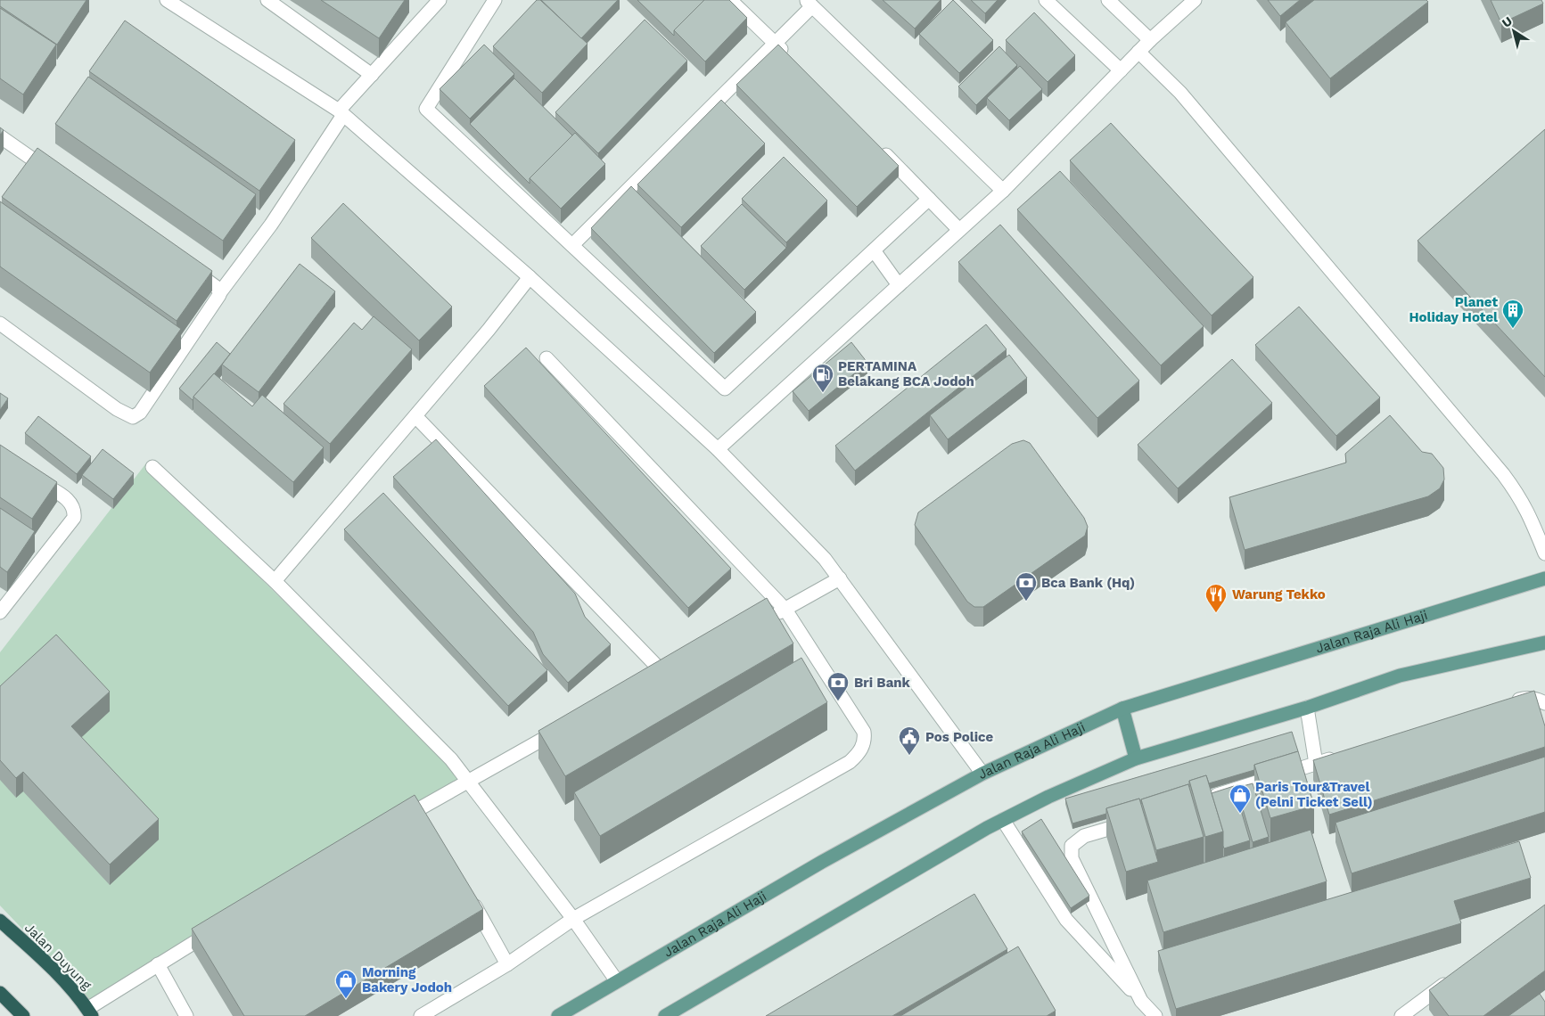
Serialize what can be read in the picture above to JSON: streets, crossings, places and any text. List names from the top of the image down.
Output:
{
  "streets": {
    "highway": ["Jalan Duyung"],
    "main road": ["Jalan Raja Ali Haji"]
  },
  "places": {
    "building": ["Planet Holiday Hotel"],
    "fuel station": ["PERTAMINA Belakang BCA Jodoh"],
    "bank": ["Bca Bank (Hq)", "Bri Bank"],
    "restaurant": ["Warung Tekko"],
    "public building": ["Pos Police"],
    "shop": ["Paris Tour&Travel (Pelni Ticket Sell)", "Morning Bakery Jodoh"]
  },
  "north": "top left"
}
